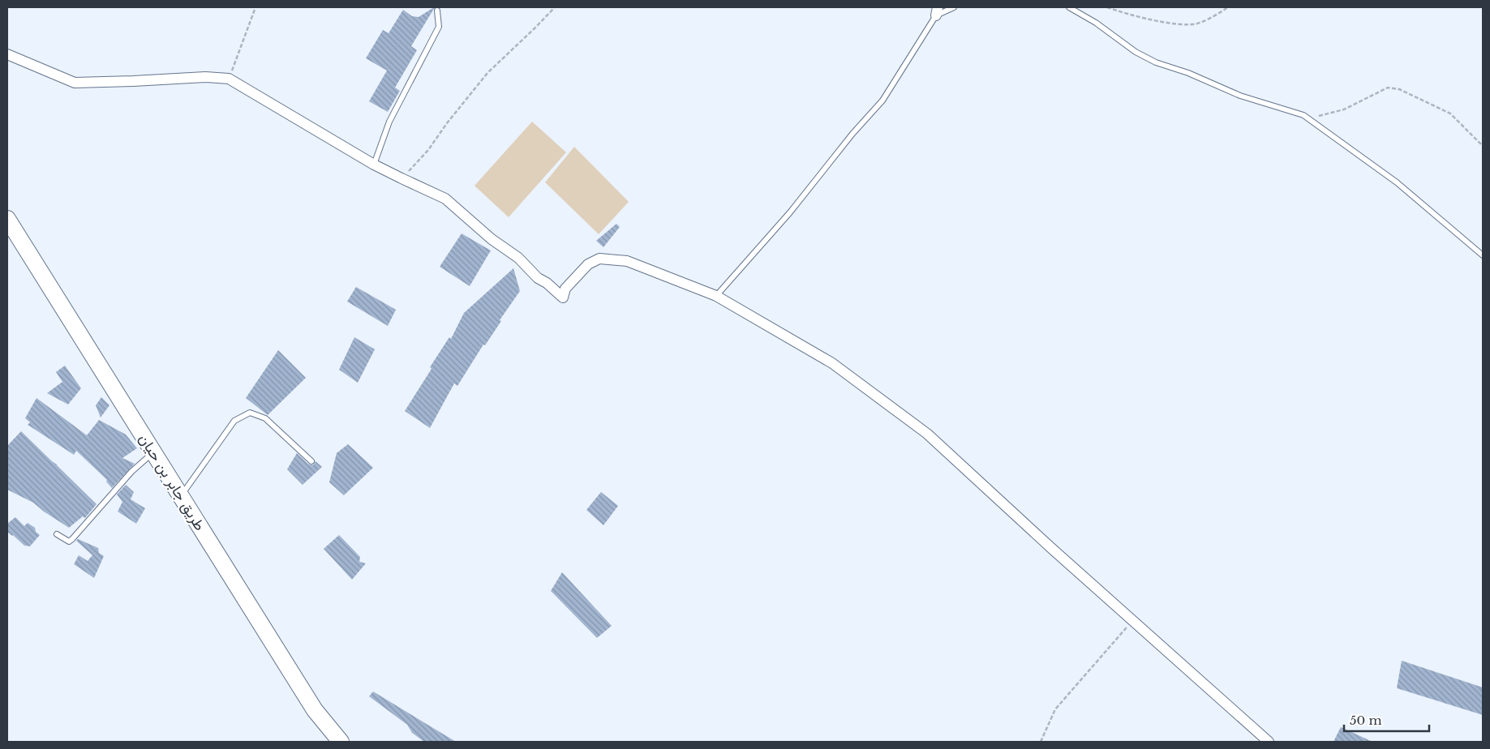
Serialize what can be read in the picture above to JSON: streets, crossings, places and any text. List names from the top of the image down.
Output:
{
  "streets": {
    "main road": ["طريق جابر بن حيان"]
  },
  "scale_bar": "50 m"
}
